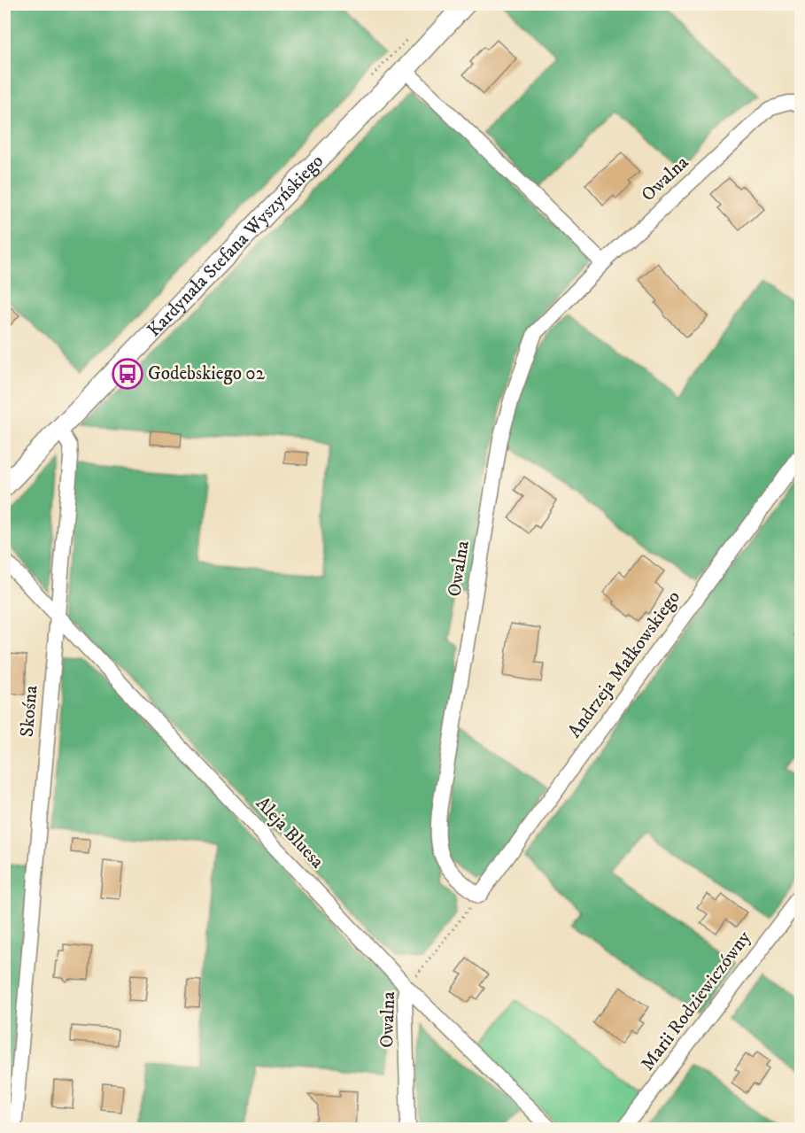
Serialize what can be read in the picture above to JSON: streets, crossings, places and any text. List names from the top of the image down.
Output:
{
  "streets": {
    "main road": ["Kardynała Stefana Wyszyńskiego"],
    "street": [
      "Owalna",
      "Andrzeja Małkowskiego",
      "Skośna",
      "Aleja Bluesa",
      "Marii Rodziewiczówny"
    ]
  },
  "crossings": [
    ["Owalna", "Andrzeja Małkowskiego"],
    ["Owalna", "Aleja Bluesa"],
    ["Kardynała Stefana Wyszyńskiego", "Skośna"],
    ["Skośna", "Aleja Bluesa"]
  ],
  "places": {
    "bus stop": ["Godebskiego 02"]
  }
}
